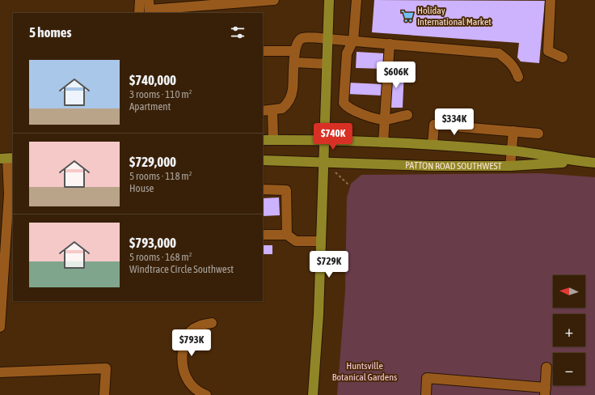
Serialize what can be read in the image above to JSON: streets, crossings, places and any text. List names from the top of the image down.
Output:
{
  "streets": {
    "main road": ["PATTON ROAD SOUTHWEST"]
  },
  "parks": ["Huntsville Botanical Gardens"],
  "places": {
    "supermarket": ["Holiday International Market"]
  },
  "north": "left",
  "page": {
    "heading": "5 homes",
    "list": [
      {
        "name": "$740,000",
        "note": "3 rooms · 110 m² · Apartment"
      },
      {
        "name": "$729,000",
        "note": "5 rooms · 118 m² · House"
      },
      {
        "name": "$793,000",
        "note": "5 rooms · 168 m² · Windtrace Circle Southwest"
      }
    ],
    "price": [
      "$606K",
      "$334K",
      "$740K",
      "$729K",
      "$793K"
    ],
    "map_buttons": ["+", "−"]
  }
}
